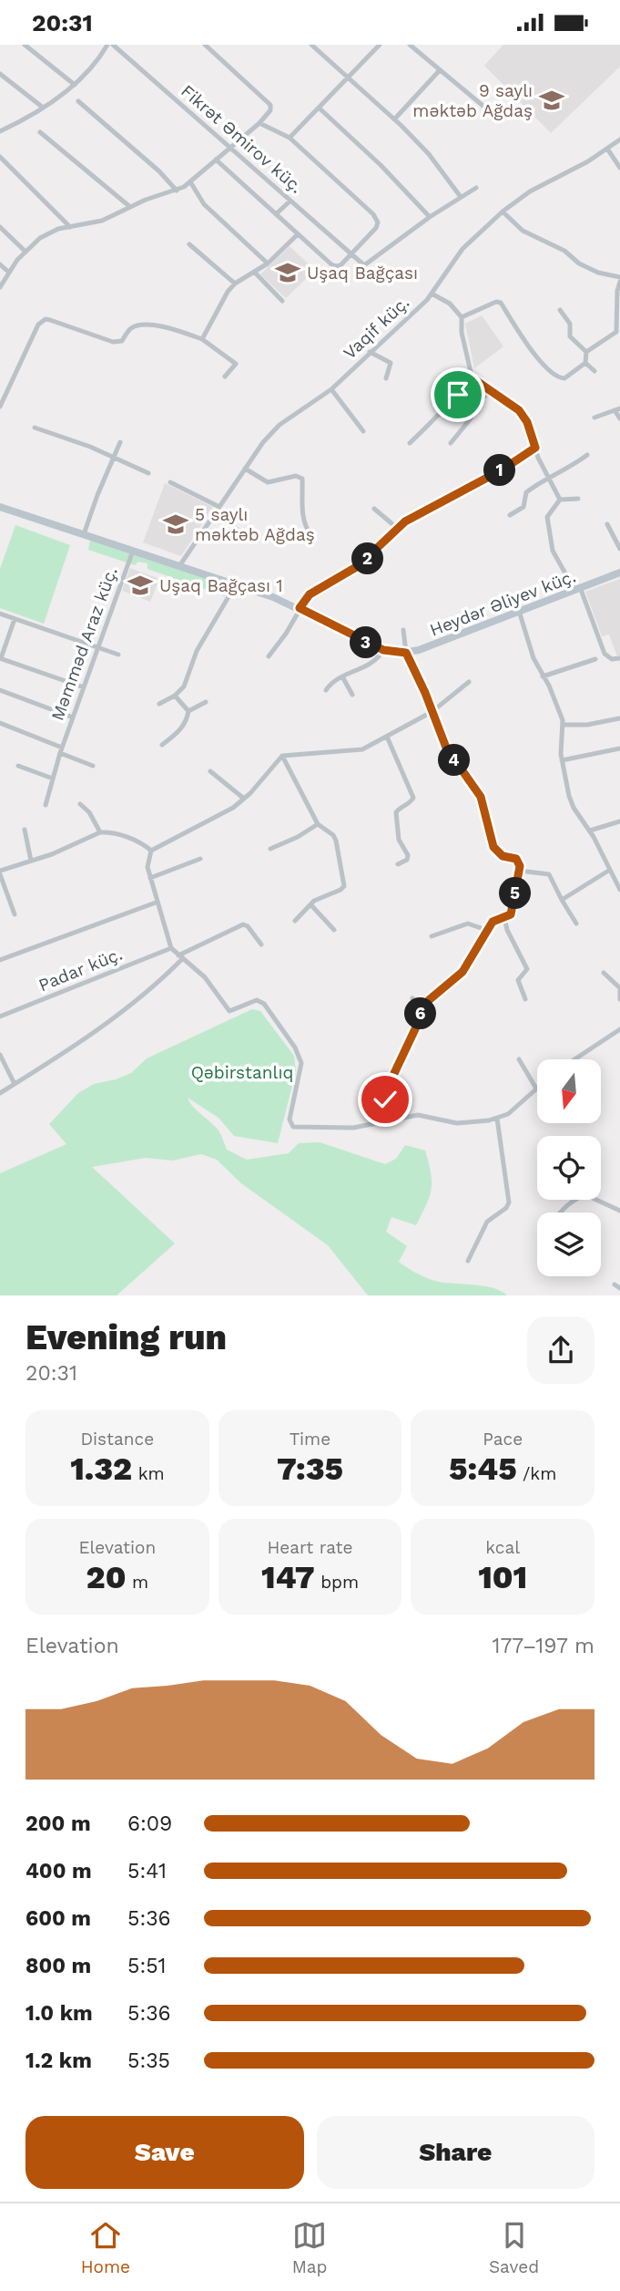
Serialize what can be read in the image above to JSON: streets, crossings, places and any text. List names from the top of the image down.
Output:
{
  "streets": {
    "main road": ["Heydər Əliyev küç."],
    "street": [
      "Fikrət Əmirov küç.",
      "Vaqif küç.",
      "Məmməd Araz küç.",
      "Padar küç."
    ]
  },
  "crossings": [
    ["Vaqif küç.", "Heydər Əliyev küç."],
    ["Heydər Əliyev küç.", "Məmməd Araz küç."]
  ],
  "parks": ["Qəbirstanlıq"],
  "places": {
    "school or university": [
      "9 saylı məktəb Ağdaş",
      "Uşaq Bağçası",
      "5 saylı məktəb Ağdaş",
      "Uşaq Bağçası 1"
    ]
  },
  "north": "bottom",
  "page": {
    "status": "20:31",
    "pins": [
      "1",
      "2",
      "3",
      "4",
      "5",
      "6"
    ],
    "heading": ["Evening run", "20:31"],
    "stats": [
      ["Distance", "1.32 km"],
      ["Time", "7:35"],
      ["Pace", "5:45 /km"],
      ["Elevation", "20 m"],
      ["Heart rate", "147 bpm"],
      ["kcal", "101"]
    ],
    "chart": ["Elevation", "177–197 m"],
    "list": [
      {
        "name": "200 m",
        "note": "6:09"
      },
      {
        "name": "400 m",
        "note": "5:41"
      },
      {
        "name": "600 m",
        "note": "5:36"
      },
      {
        "name": "800 m",
        "note": "5:51"
      },
      {
        "name": "1.0 km",
        "note": "5:36"
      },
      {
        "name": "1.2 km",
        "note": "5:35"
      }
    ],
    "buttons": ["Save", "Share"],
    "tabs": ["Home", "Map", "Saved"]
  }
}
